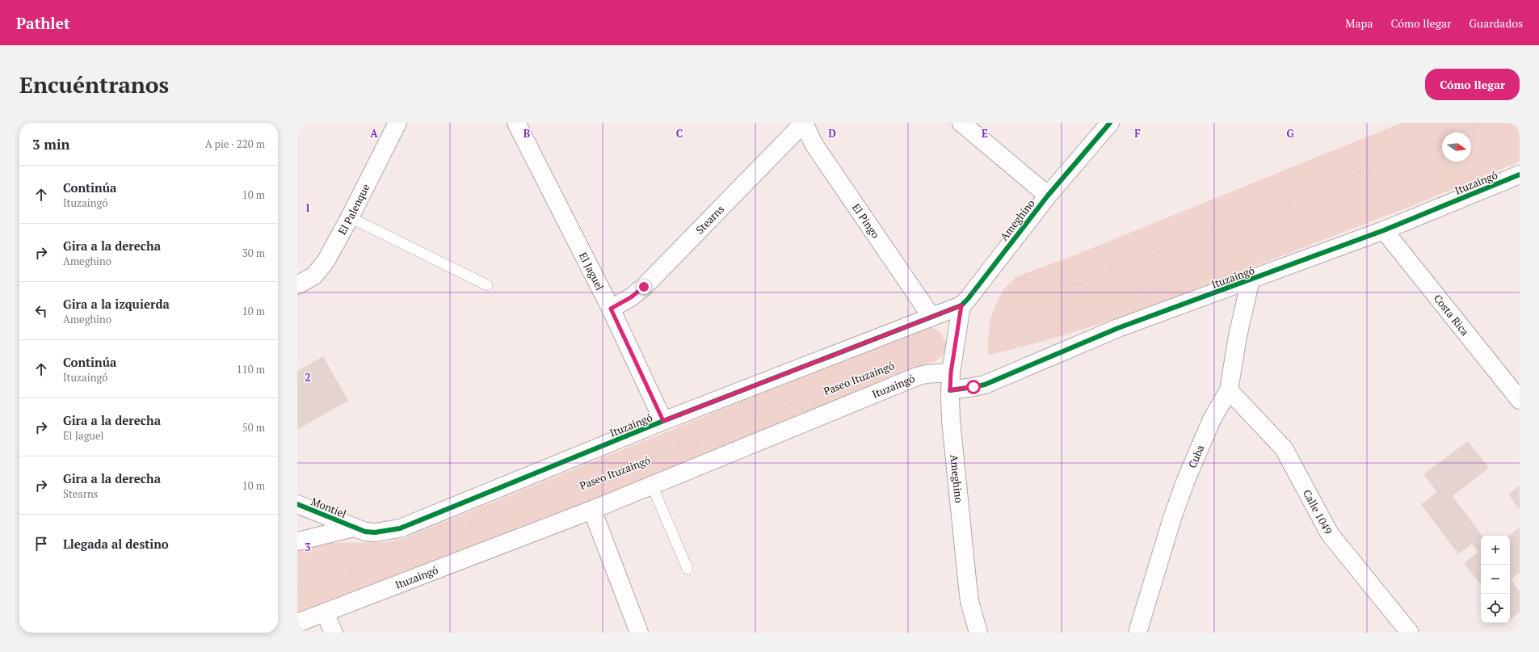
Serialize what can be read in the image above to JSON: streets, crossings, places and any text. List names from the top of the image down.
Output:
{
  "streets": {
    "street": [
      "Ituzaingó",
      "El Palenque",
      "Stearns",
      "Ameghino",
      "El Pingo",
      "El Jaguel",
      "Costa Rica",
      "Cuba",
      "Montiel",
      "Calle 1049"
    ],
    "path": ["Paseo Ituzaingó"]
  },
  "crossings": [
    ["Ituzaingó", "Ameghino"],
    ["Ituzaingó", "El Pingo"],
    ["Ituzaingó", "El Jaguel"],
    ["Ituzaingó", "Costa Rica"],
    ["Ituzaingó", "Cuba"],
    ["Ituzaingó", "Montiel"],
    ["Stearns", "El Pingo"],
    ["Stearns", "El Jaguel"],
    ["Ameghino", "El Pingo"],
    ["Cuba", "Calle 1049"]
  ],
  "north": "right",
  "page": {
    "header": "Pathlet",
    "nav": ["Mapa", "Cómo llegar", "Guardados"],
    "buttons": "Cómo llegar",
    "title": "Encuéntranos",
    "heading": ["3 min", "A pie · 220 m"],
    "list": [
      ["Continúa", "Ituzaingó", "10 m"],
      ["Gira a la derecha", "Ameghino", "30 m"],
      ["Gira a la izquierda", "Ameghino", "10 m"],
      ["Continúa", "Ituzaingó", "110 m"],
      ["Gira a la derecha", "El Jaguel", "50 m"],
      ["Gira a la derecha", "Stearns", "10 m"],
      "Llegada al destino"
    ],
    "map_buttons": ["+", "−"]
  },
  "grid": {
    "columns": [
      "A",
      "B",
      "C",
      "D",
      "E",
      "F",
      "G"
    ],
    "rows": ["1", "2", "3"]
  }
}
